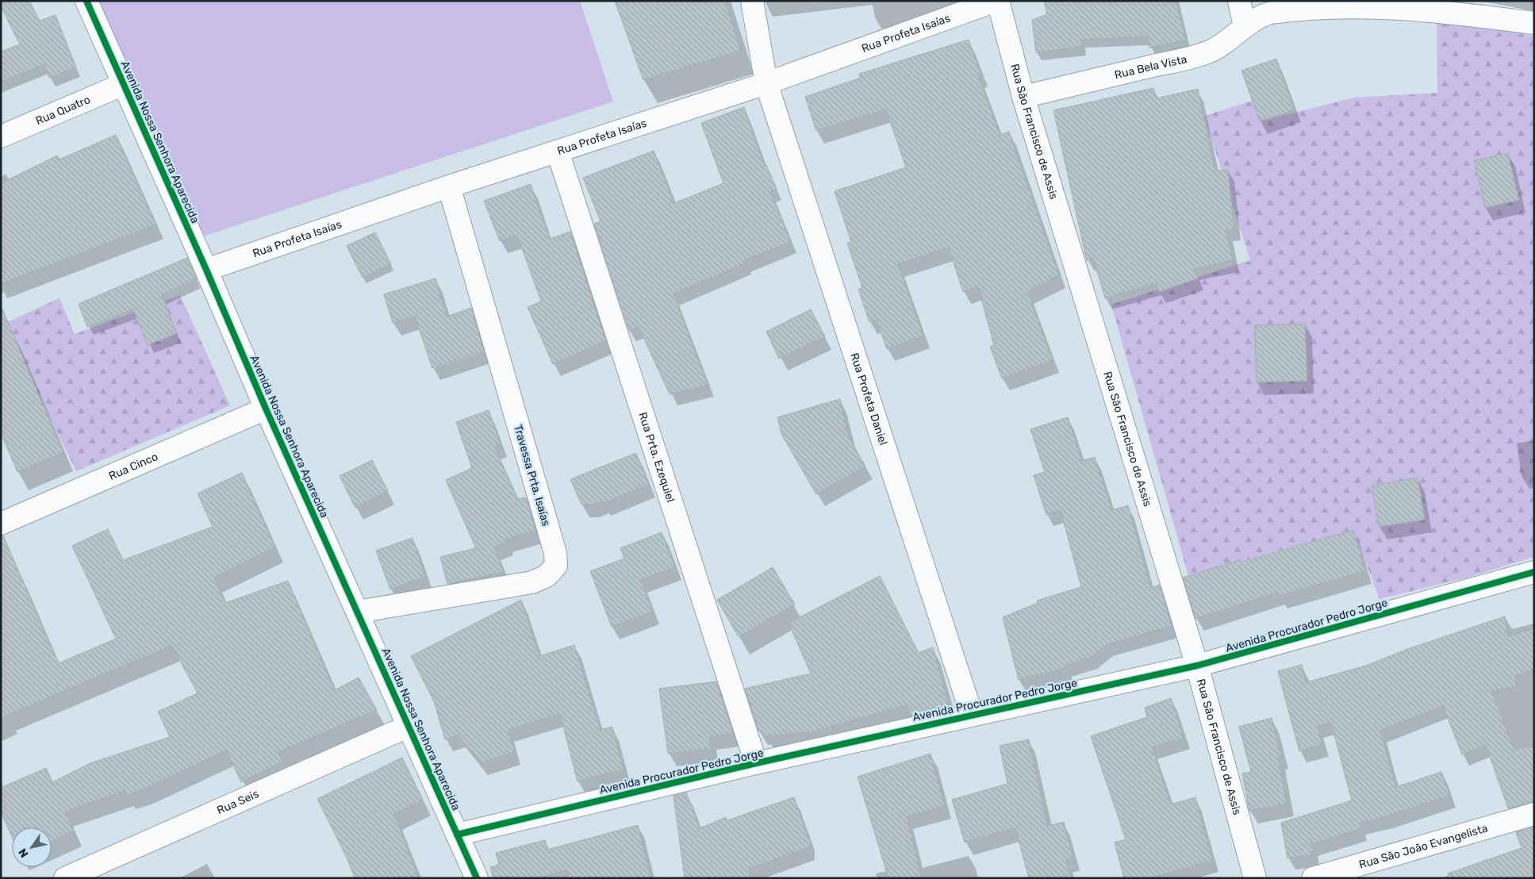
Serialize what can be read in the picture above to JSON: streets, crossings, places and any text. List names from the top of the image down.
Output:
{
  "streets": {
    "street": [
      "Rua Profeta Isaías",
      "Rua Bela Vista",
      "Rua Quatro",
      "Rua São Francisco de Assis",
      "Avenida Nossa Senhora Aparecida",
      "Rua Profeta Daniel",
      "Rua Prta. Ezequiel",
      "Rua Cinco",
      "Travessa Prta. Isaías",
      "Avenida Procurador Pedro Jorge",
      "Rua Seis",
      "Rua São João Evangelista"
    ]
  },
  "crossings": [
    ["Rua Profeta Isaías", "Rua São Francisco de Assis"],
    ["Rua Profeta Isaías", "Avenida Nossa Senhora Aparecida"],
    ["Rua Profeta Isaías", "Rua Profeta Daniel"],
    ["Rua Profeta Isaías", "Rua Prta. Ezequiel"],
    ["Rua Profeta Isaías", "Travessa Prta. Isaías"],
    ["Rua Bela Vista", "Rua São Francisco de Assis"],
    ["Rua Quatro", "Avenida Nossa Senhora Aparecida"],
    ["Rua São Francisco de Assis", "Avenida Procurador Pedro Jorge"],
    ["Avenida Nossa Senhora Aparecida", "Rua Cinco"],
    ["Avenida Nossa Senhora Aparecida", "Travessa Prta. Isaías"],
    ["Avenida Nossa Senhora Aparecida", "Avenida Procurador Pedro Jorge"],
    ["Avenida Nossa Senhora Aparecida", "Rua Seis"],
    ["Rua Profeta Daniel", "Avenida Procurador Pedro Jorge"],
    ["Rua Prta. Ezequiel", "Avenida Procurador Pedro Jorge"]
  ],
  "north": "bottom left"
}
